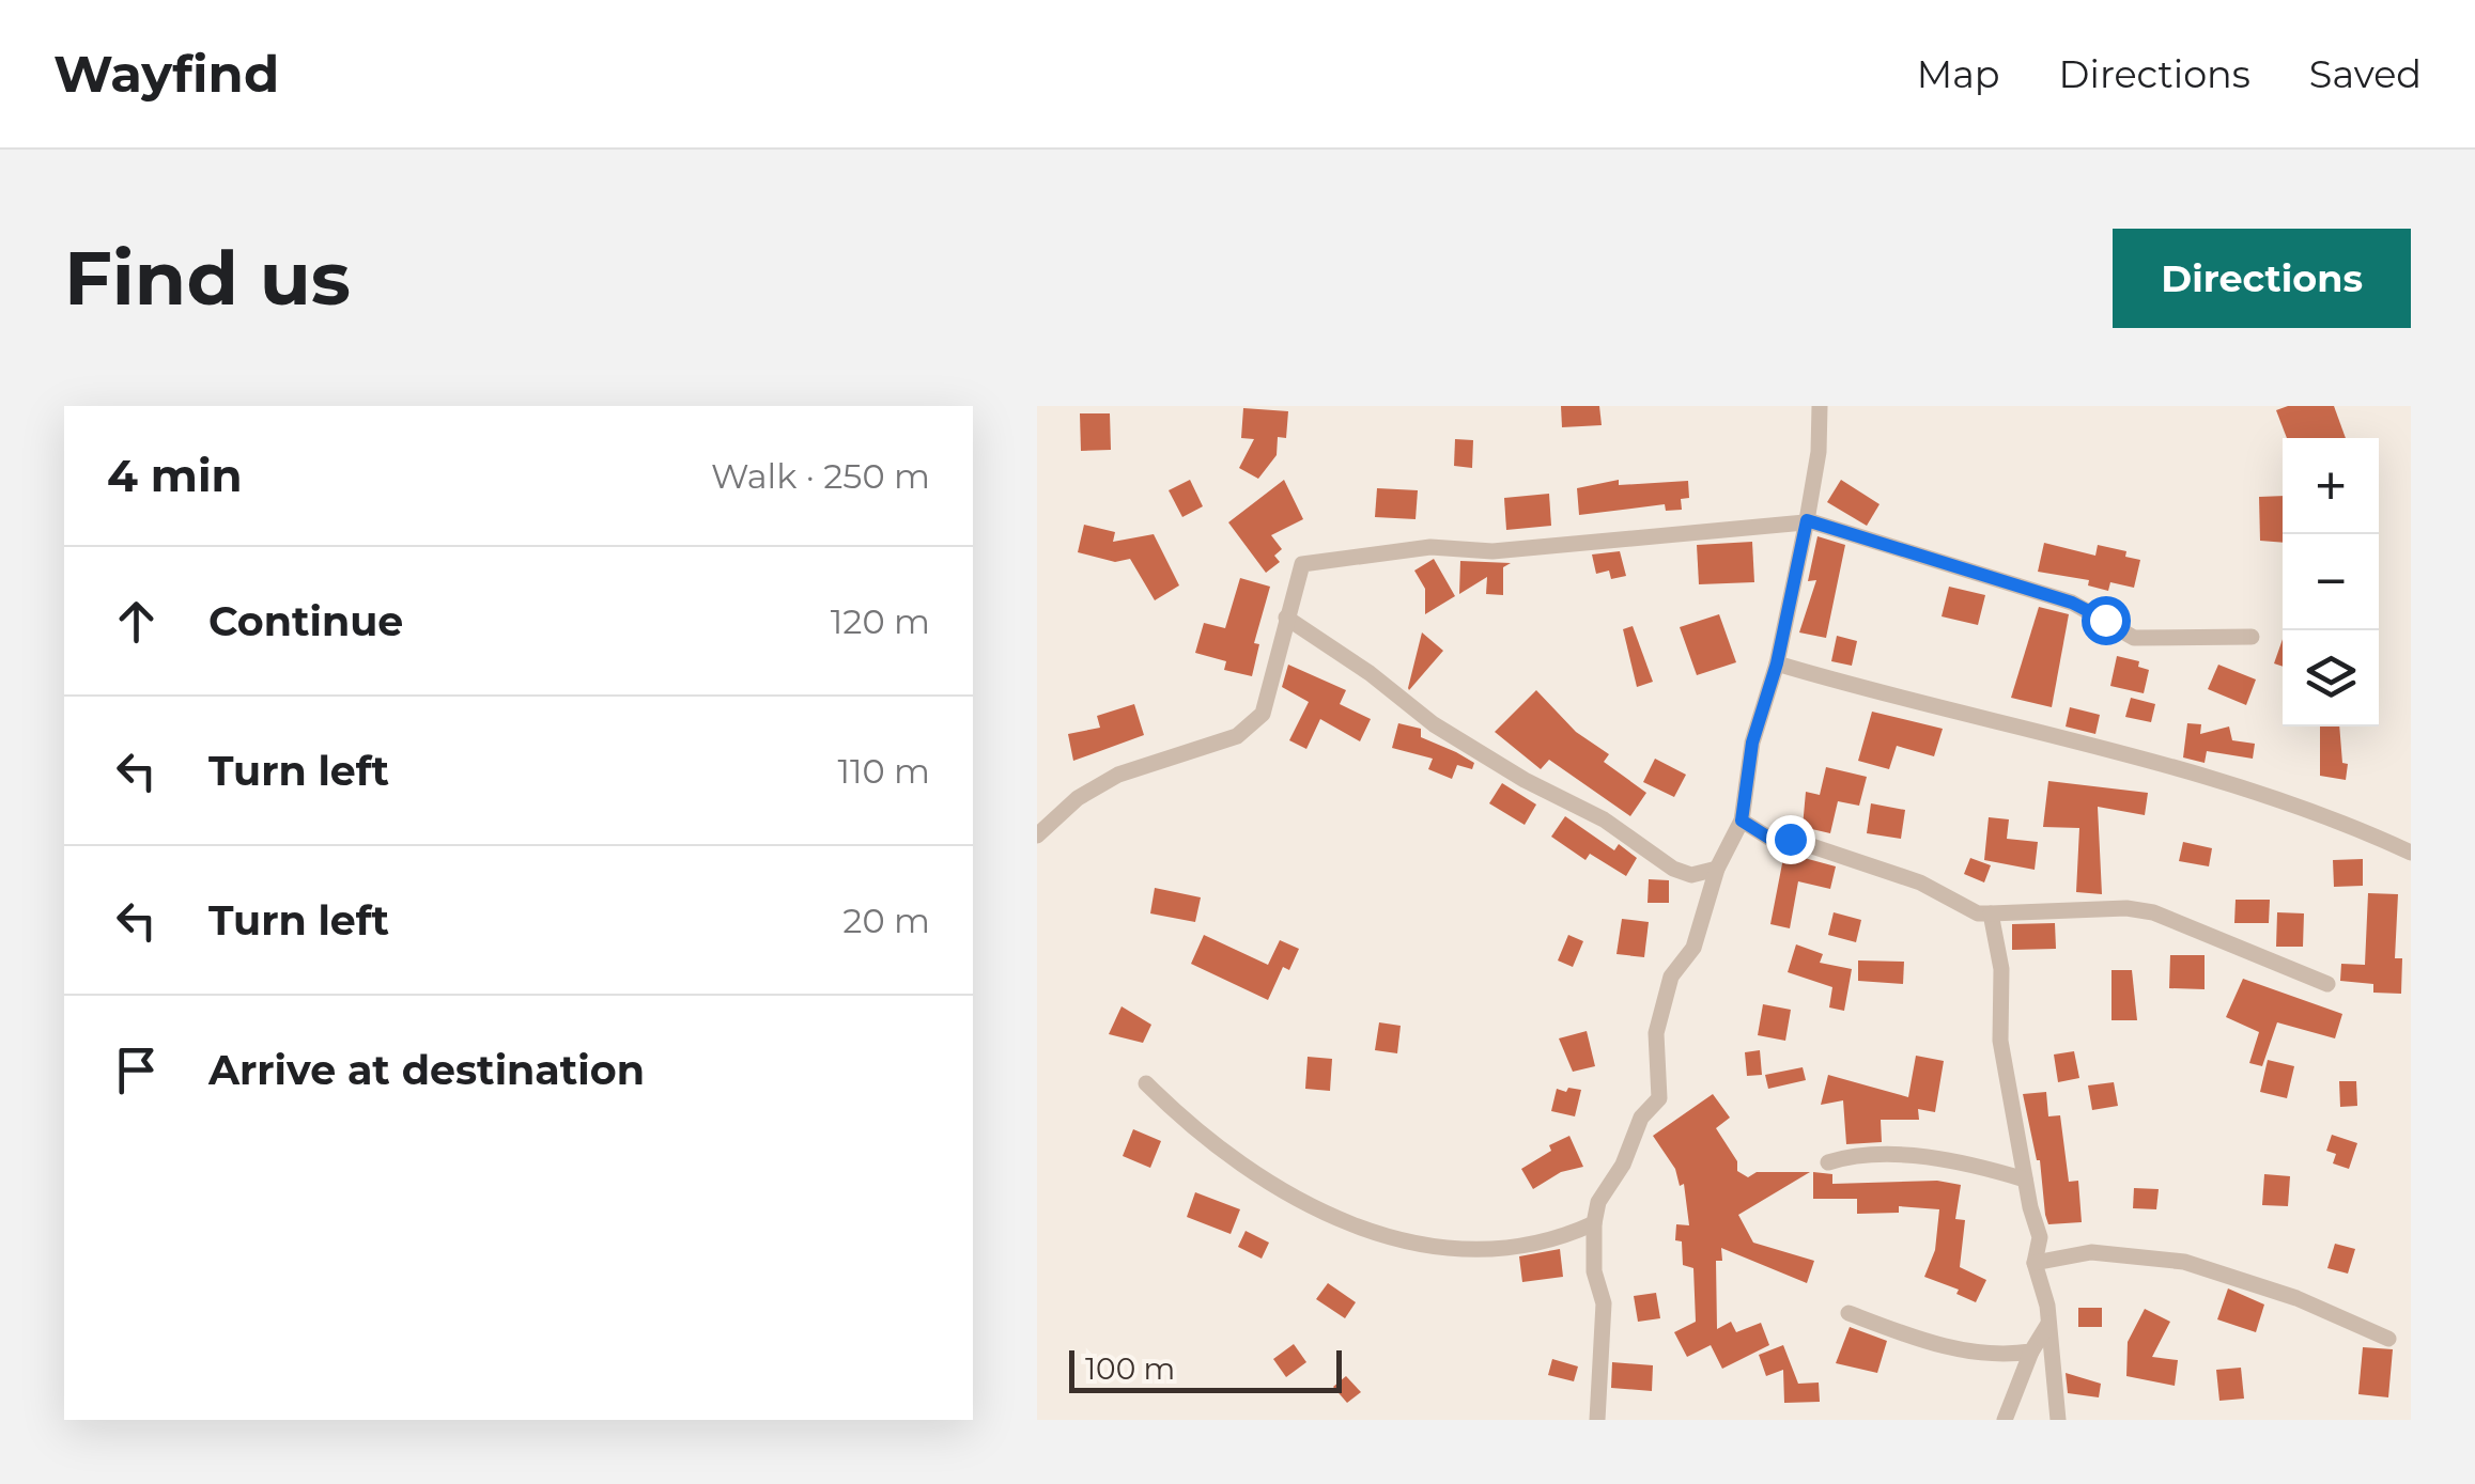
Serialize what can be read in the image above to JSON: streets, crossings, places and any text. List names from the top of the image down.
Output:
{
  "scale_bar": "100 m",
  "page": {
    "header": "Wayfind",
    "nav": ["Map", "Directions", "Saved"],
    "buttons": "Directions",
    "title": "Find us",
    "heading": ["4 min", "Walk · 250 m"],
    "map_buttons": ["+", "−"],
    "list": [
      ["Continue", "120 m"],
      ["Turn left", "110 m"],
      ["Turn left", "20 m"],
      "Arrive at destination"
    ],
    "scale": "100 m"
  }
}
